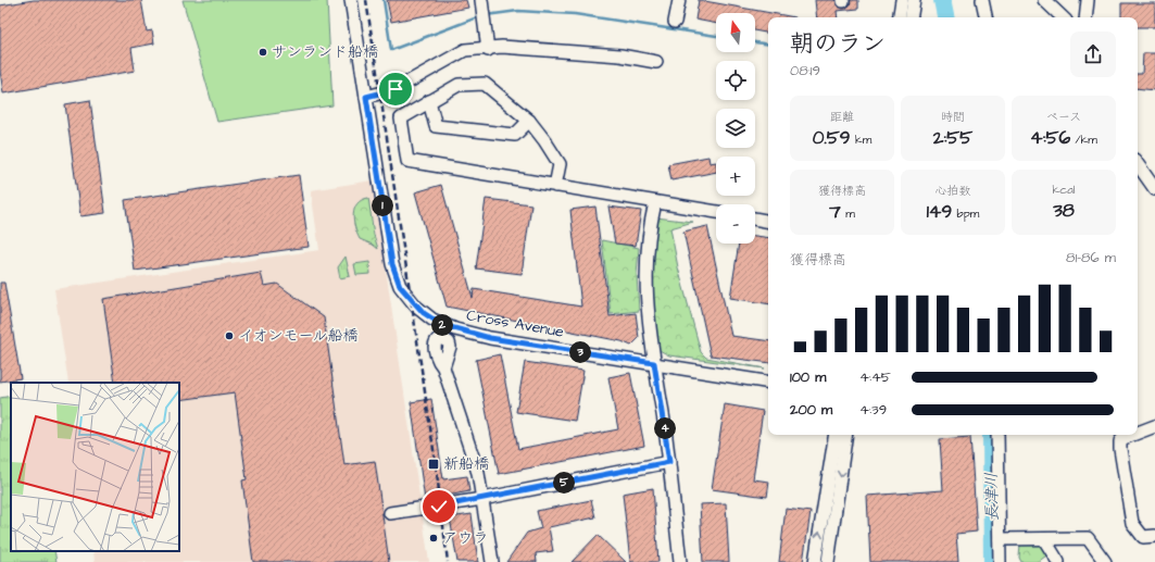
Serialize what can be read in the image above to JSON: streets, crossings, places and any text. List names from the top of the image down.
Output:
{
  "streets": {
    "street": ["Cross Avenue"]
  },
  "water": ["長津川"],
  "places": {
    "other": ["サンランド船橋", "イオンモール船橋", "アウラ"],
    "transit": ["新船橋"]
  },
  "north": "top",
  "page": {
    "map_buttons": ["+", "−"],
    "heading": ["朝のラン", "08:19"],
    "stats": [
      ["距離", "0.59 km"],
      ["時間", "2:55"],
      ["ペース", "4:56 /km"],
      ["獲得標高", "7 m"],
      ["心拍数", "149 bpm"],
      ["kcal", "38"]
    ],
    "pins": [
      "1",
      "2",
      "3",
      "4",
      "5"
    ],
    "chart": ["獲得標高", "81–86 m"],
    "list": [
      {
        "name": "100 m",
        "note": "4:45"
      },
      {
        "name": "200 m",
        "note": "4:39"
      }
    ]
  }
}
